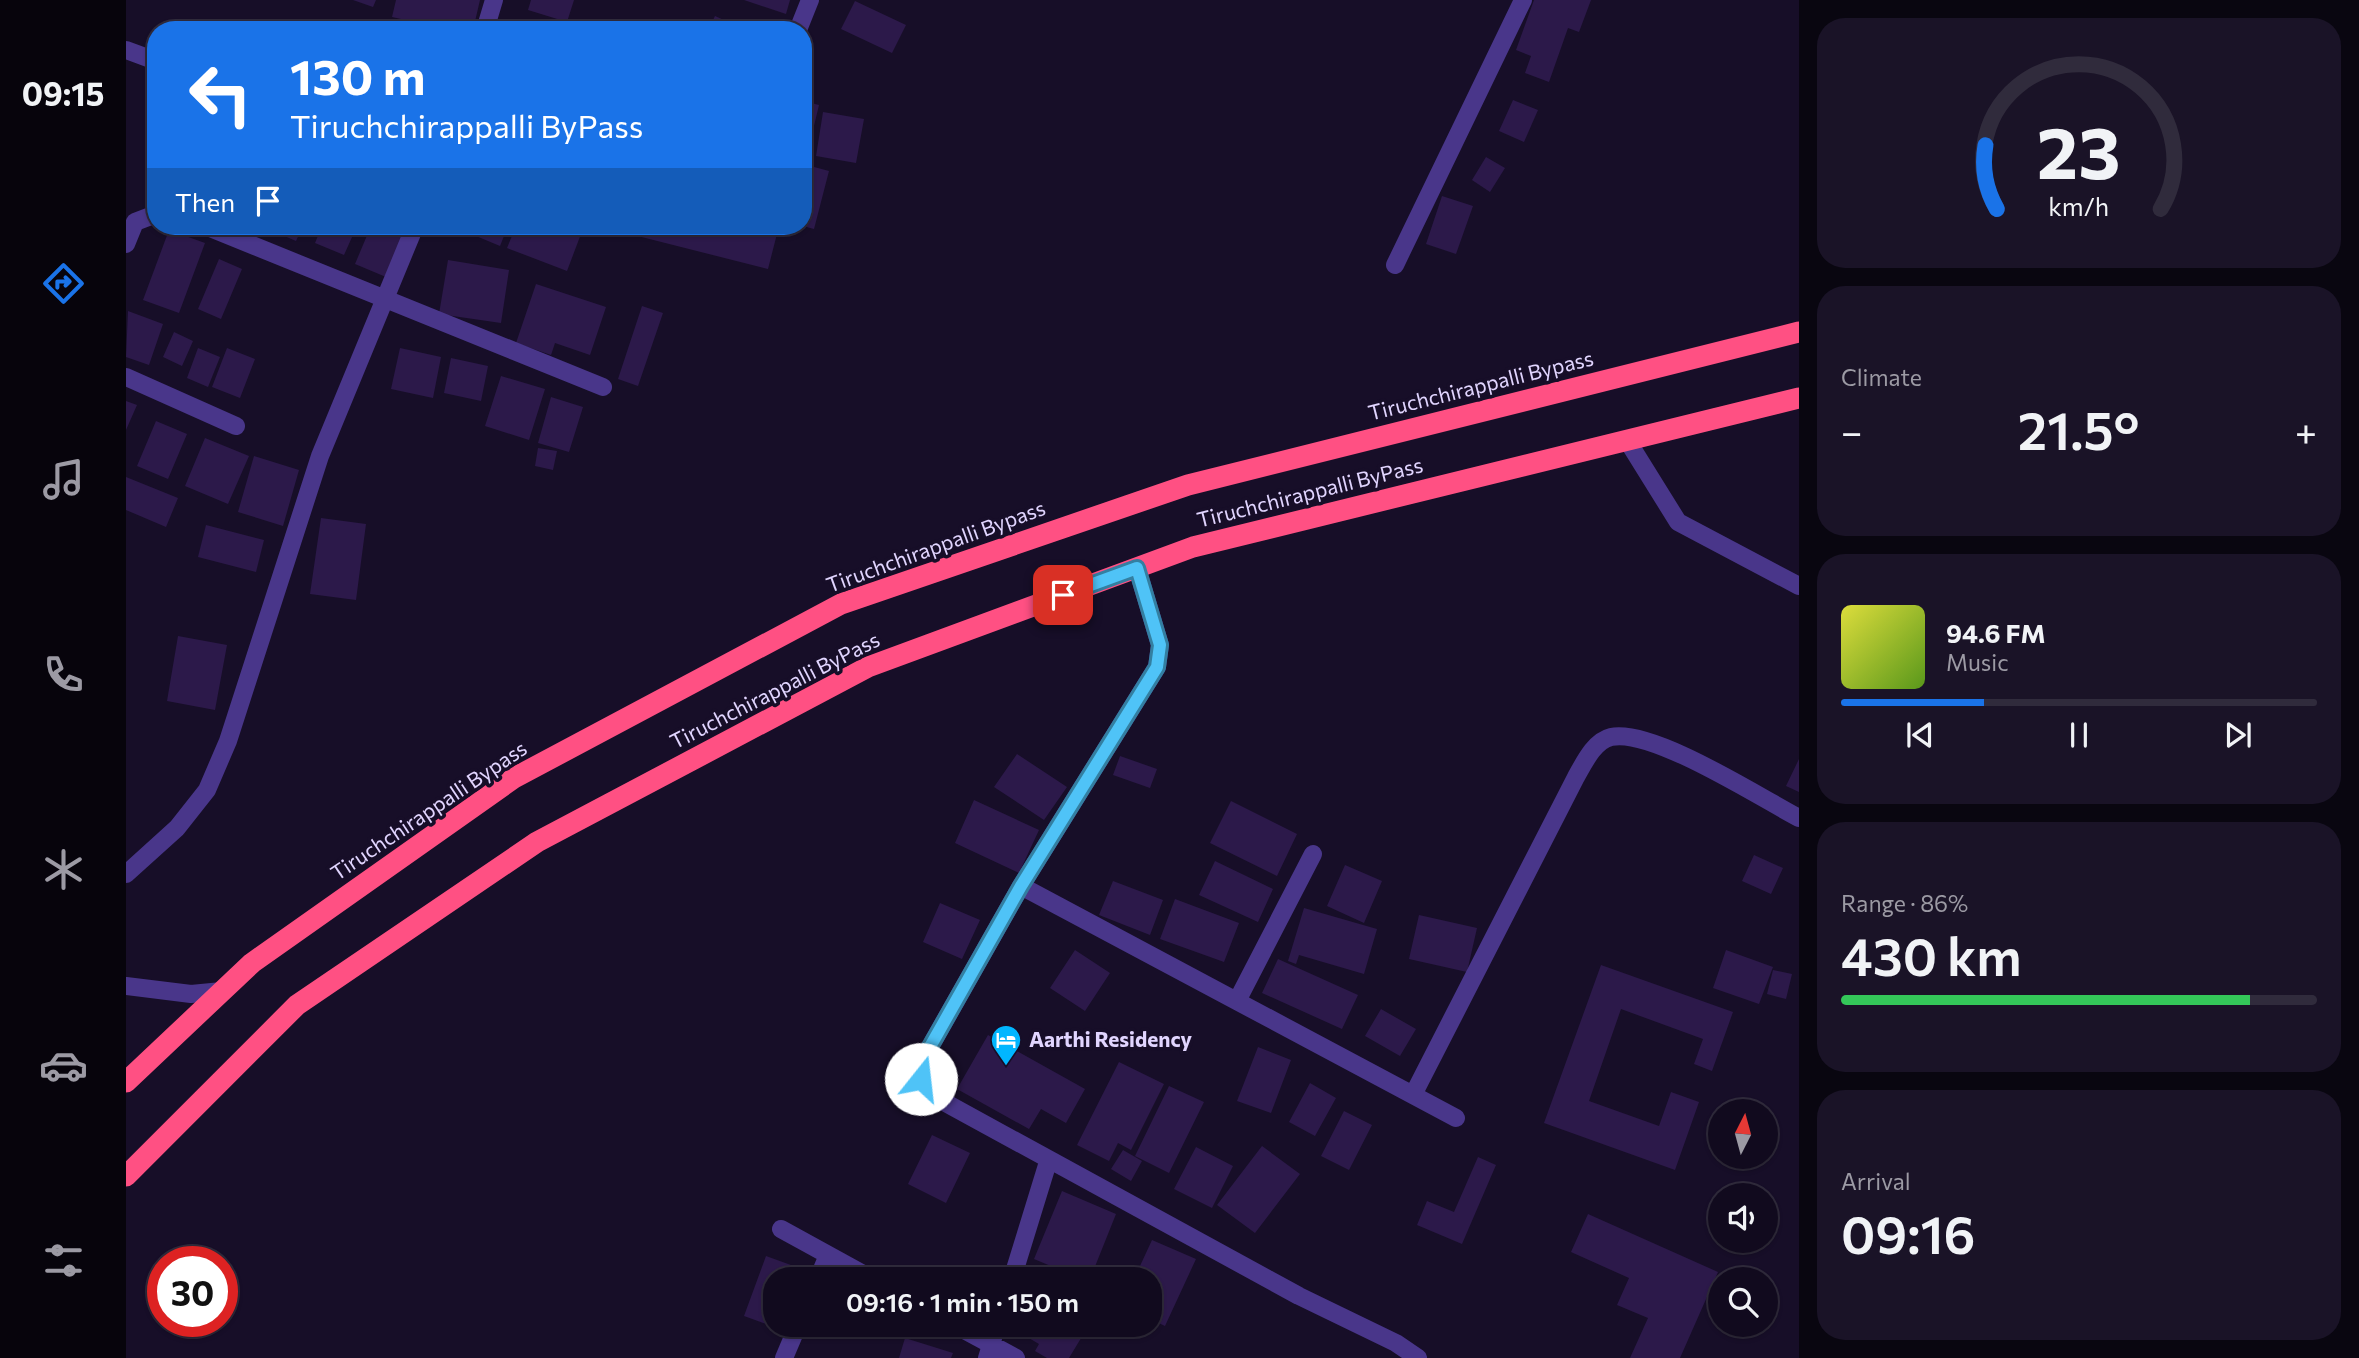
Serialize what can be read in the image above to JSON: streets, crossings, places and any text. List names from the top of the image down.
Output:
{
  "streets": {
    "highway": ["Tiruchchirappalli Bypass", "Tiruchchirappalli ByPass"]
  },
  "places": {
    "hotel": ["Aarthi Residency"]
  },
  "north": "top",
  "page": {
    "tabs": "09:15",
    "turn": ["130 m", "Tiruchchirappalli ByPass"],
    "then": "Then",
    "tile": [
      "Climate",
      ["Range · 86%", "430 km"],
      ["Arrival", "09:16"]
    ],
    "heat": ["−", "21.5°", "+"],
    "song": ["94.6 FM", "Music"],
    "limit": "30",
    "trip": "09:16 · 1 min · 150 m",
    "gauge": ["23", "km/h"]
  }
}
